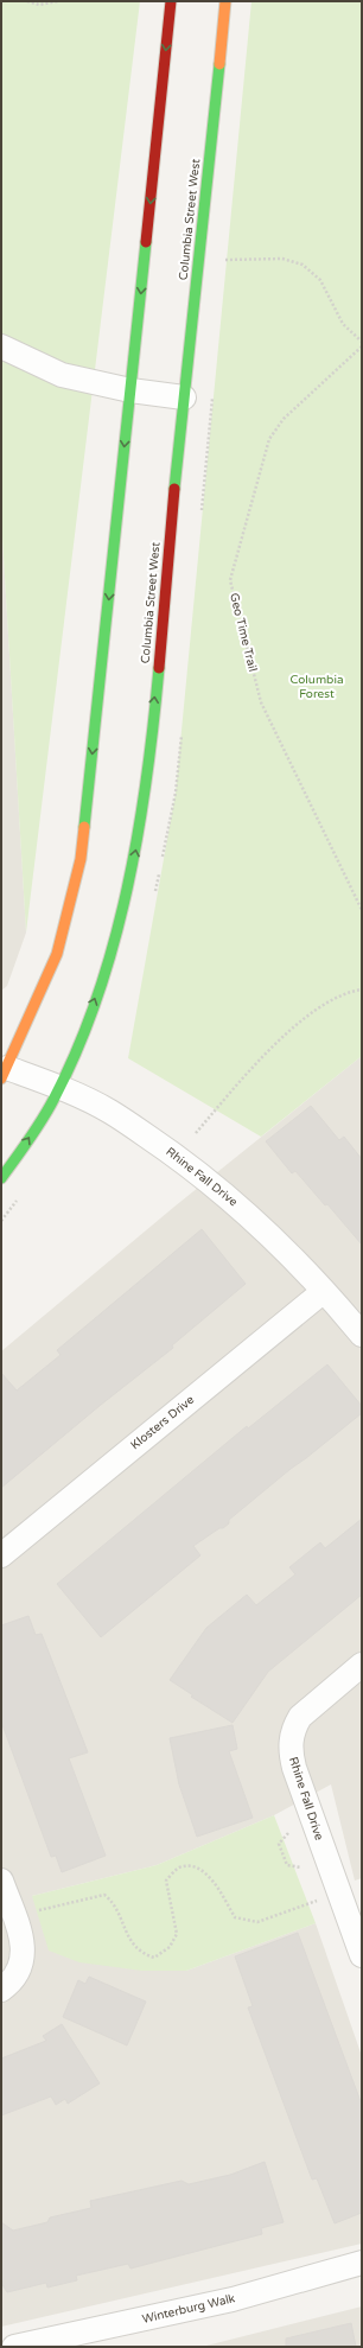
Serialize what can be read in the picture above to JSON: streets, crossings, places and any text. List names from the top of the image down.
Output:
{
  "streets": {
    "main road": ["Columbia Street West"],
    "street": ["Rhine Fall Drive", "Klosters Drive", "Winterburg Walk"],
    "path": ["Geo Time Trail"]
  },
  "crossings": [
    ["Columbia Street West", "Rhine Fall Drive"],
    ["Rhine Fall Drive", "Klosters Drive"]
  ],
  "parks": ["Columbia Forest"]
}
